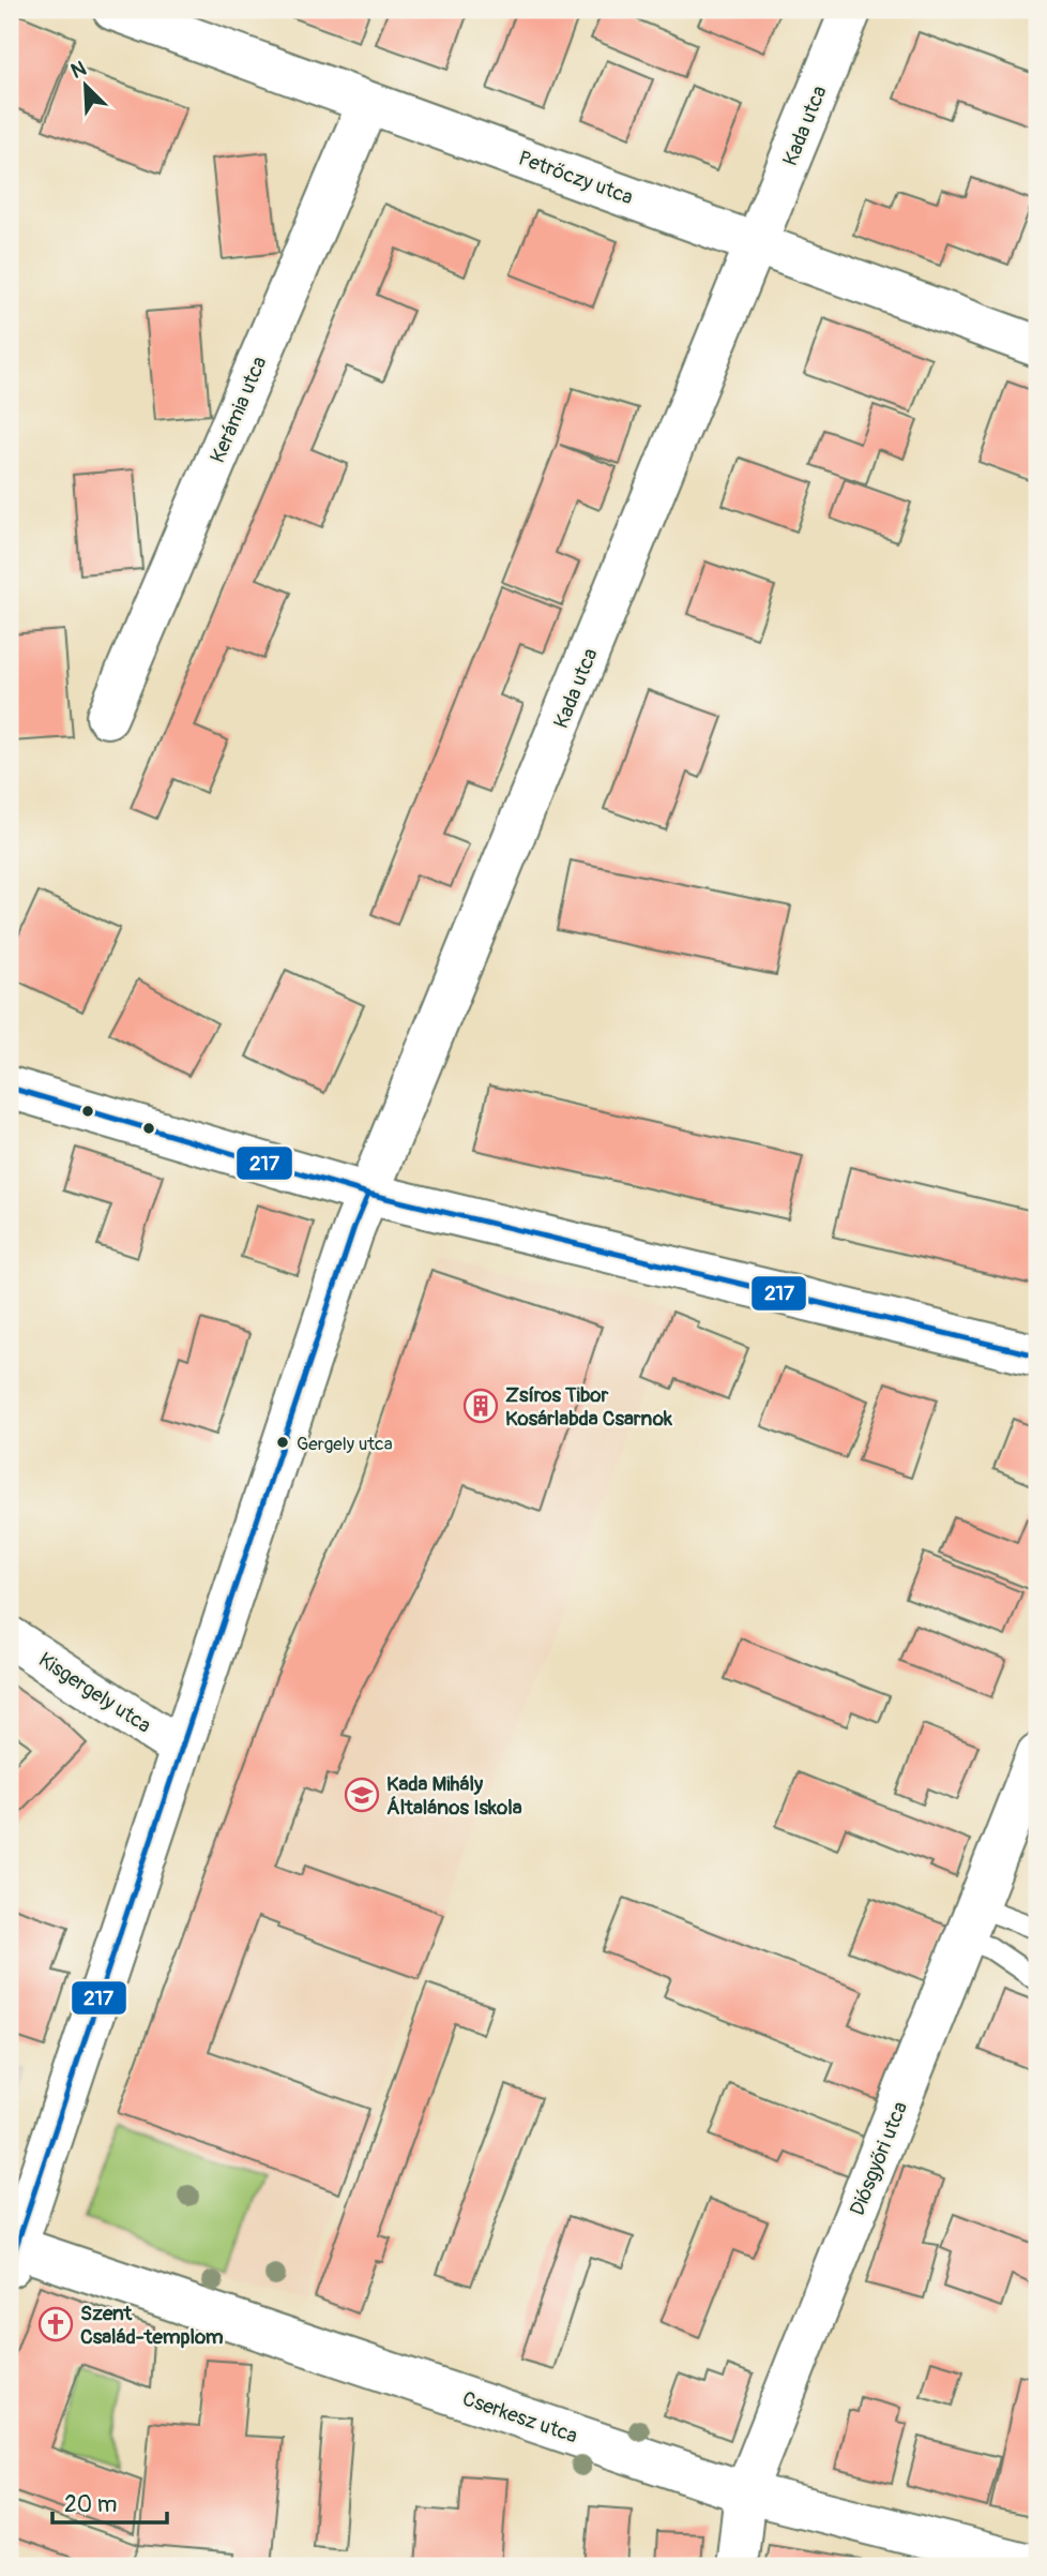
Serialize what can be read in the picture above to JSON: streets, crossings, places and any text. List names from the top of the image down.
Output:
{
  "streets": {
    "street": [
      "Kada utca",
      "Petrőczy utca",
      "Kerámia utca",
      "Kisgergely utca",
      "Diósgyőri utca",
      "Cserkesz utca"
    ]
  },
  "crossings": [
    ["Kada utca", "Petrőczy utca"],
    ["Kada utca", "Kisgergely utca"],
    ["Kada utca", "Cserkesz utca"],
    ["Petrőczy utca", "Kerámia utca"],
    ["Diósgyőri utca", "Cserkesz utca"]
  ],
  "places": {
    "building": ["Zsíros Tibor Kosárlabda Csarnok"],
    "other": ["Gergely utca"],
    "school or university": ["Kada Mihály Általános Iskola"],
    "church": ["Szent Család-templom"]
  },
  "lines": ["transit line 217"],
  "scale_bar": "20 m",
  "north": "top left"
}
